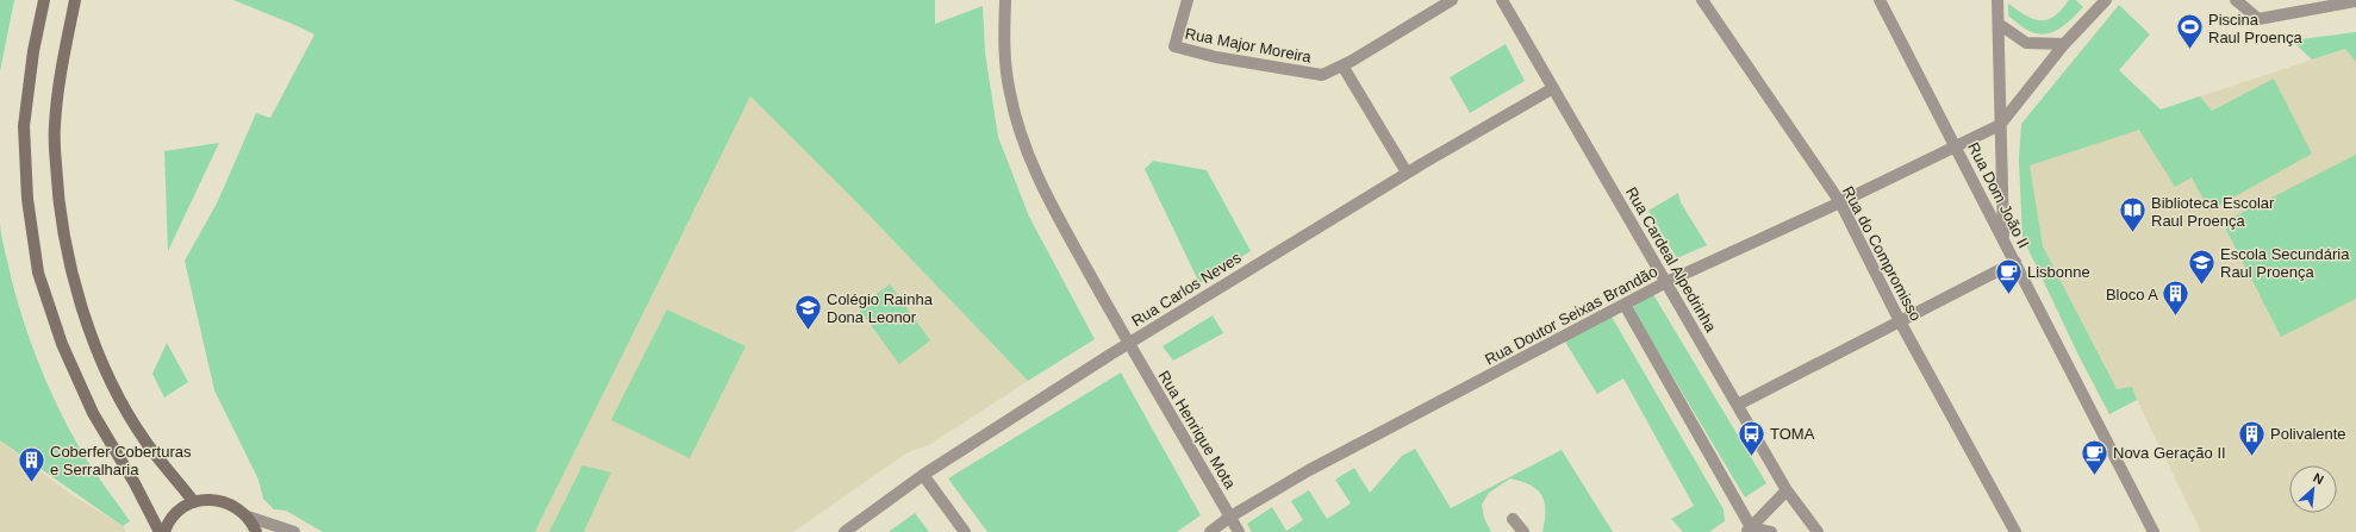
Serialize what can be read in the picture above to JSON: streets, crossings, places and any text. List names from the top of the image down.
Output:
{
  "streets": {
    "street": [
      "Rua Major Moreira",
      "Rua Dom João II",
      "Rua do Compromisso",
      "Rua Cardeal Alpedrinha",
      "Rua Carlos Neves",
      "Rua Doutor Seixas Brandão",
      "Rua Henrique Mota"
    ]
  },
  "crossings": [
    ["Rua Dom João II", "Rua Doutor Seixas Brandão"],
    ["Rua do Compromisso", "Rua Doutor Seixas Brandão"],
    ["Rua Cardeal Alpedrinha", "Rua Carlos Neves"],
    ["Rua Cardeal Alpedrinha", "Rua Doutor Seixas Brandão"],
    ["Rua Carlos Neves", "Rua Henrique Mota"],
    ["Rua Doutor Seixas Brandão", "Rua Henrique Mota"]
  ],
  "places": {
    "sports": ["Piscina Raul Proença"],
    "library": ["Biblioteca Escolar Raul Proença"],
    "school or university": ["Escola Secundária Raul Proença", "Colégio Rainha Dona Leonor"],
    "cafe": ["Lisbonne", "Nova Geração II"],
    "building": ["Bloco A", "Polivalente", "Coberfer Coberturas e Serralharia"],
    "bus stop": ["TOMA"]
  },
  "north": "top right"
}
